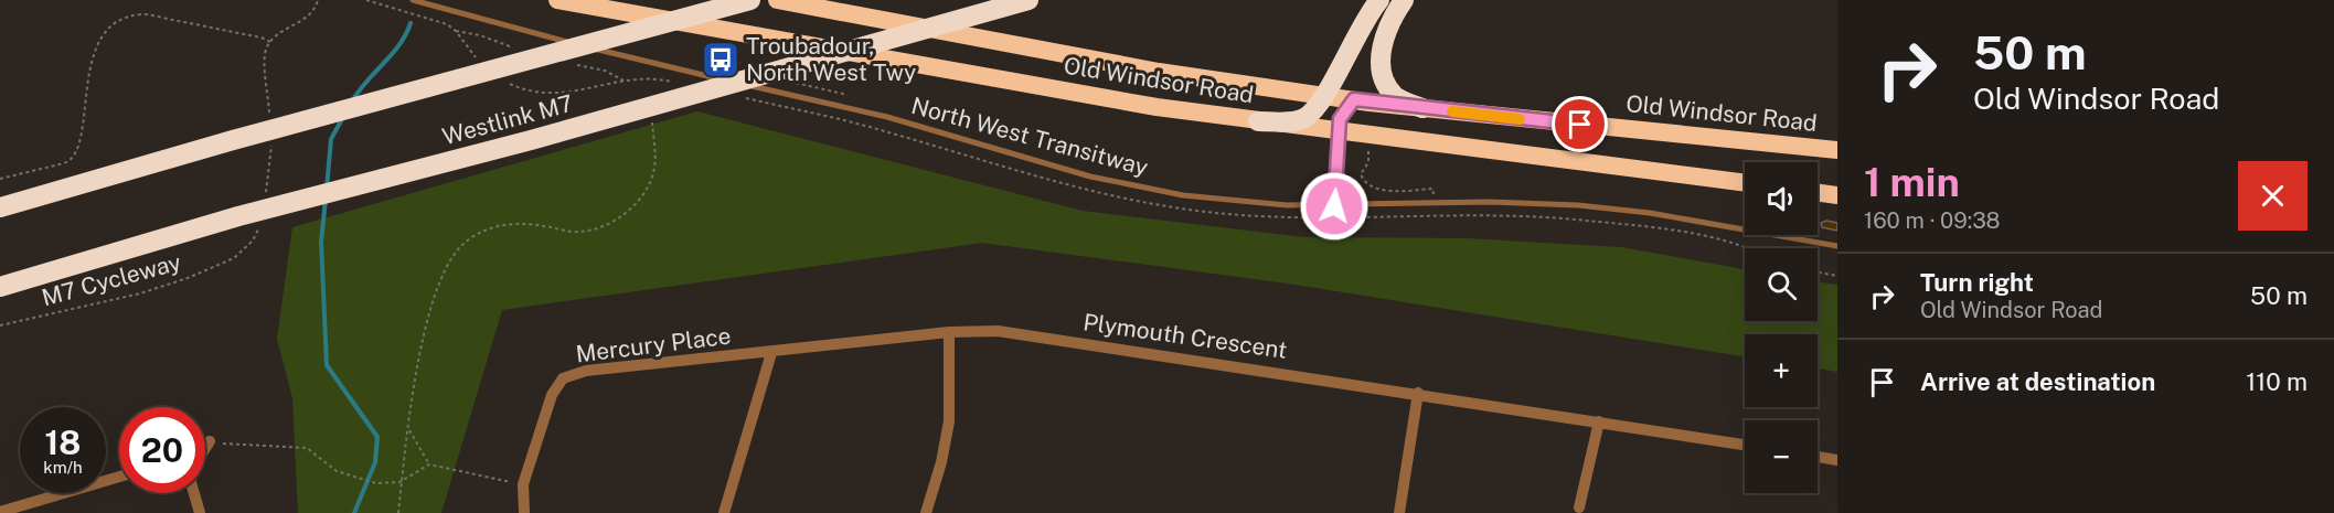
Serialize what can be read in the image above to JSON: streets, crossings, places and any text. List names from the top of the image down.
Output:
{
  "streets": {
    "highway": ["Old Windsor Road", "Westlink M7"],
    "street": ["Plymouth Crescent", "Mercury Place"],
    "lane": ["North West Transitway"],
    "path": ["M7 Cycleway"]
  },
  "crossings": [
    ["Plymouth Crescent", "Mercury Place"]
  ],
  "places": {
    "bus stop": ["Troubadour, North West Twy"]
  },
  "page": {
    "turn": ["50 m", "Old Windsor Road"],
    "heading": ["1 min", "160 m · 09:38"],
    "map_buttons": ["+", "−"],
    "list": [
      {
        "name": "Turn right",
        "note": "Old Windsor Road",
        "value": "50 m"
      },
      {
        "name": "Arrive at destination",
        "value": "110 m"
      }
    ],
    "speed": "18 km/h",
    "limit": "20"
  }
}
